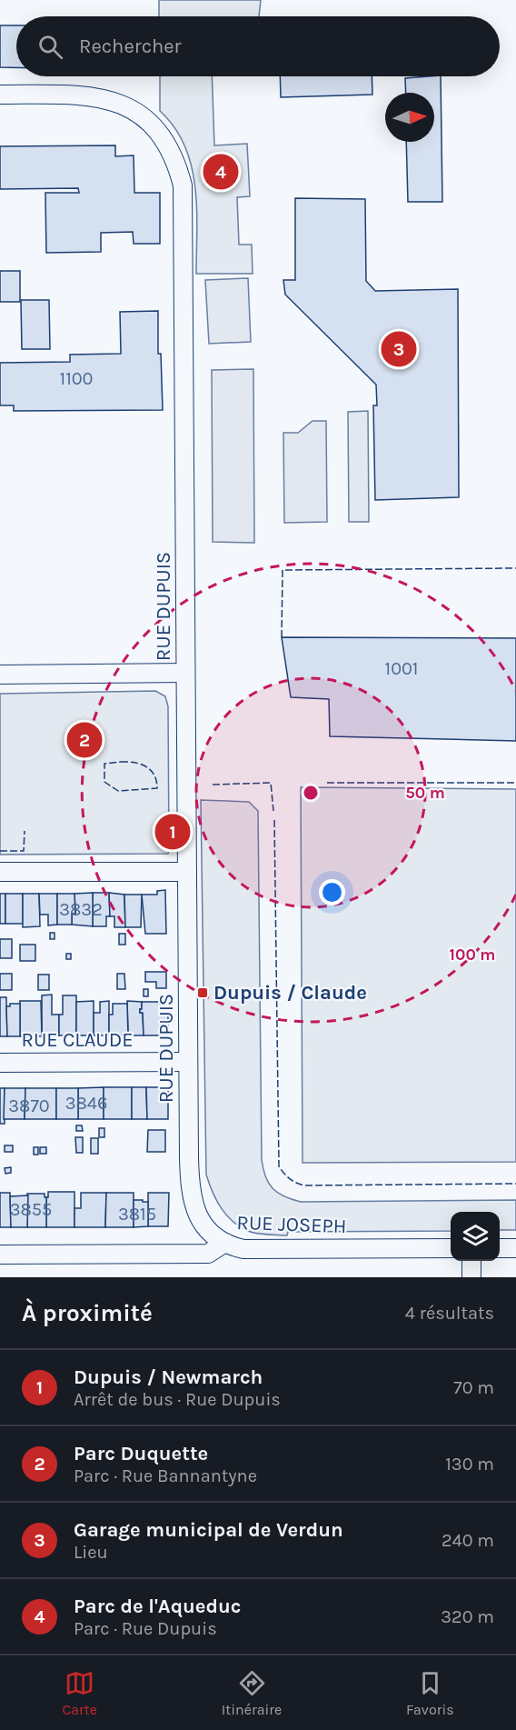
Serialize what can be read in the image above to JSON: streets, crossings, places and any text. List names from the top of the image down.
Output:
{
  "streets": {
    "street": ["RUE DUPUIS", "RUE CLAUDE", "RUE JOSEPH"]
  },
  "crossings": [
    ["RUE DUPUIS", "RUE CLAUDE"],
    ["RUE DUPUIS", "RUE JOSEPH"]
  ],
  "places": {
    "transit": ["Dupuis / Claude"]
  },
  "house_numbers": [
    "1100",
    "1001",
    "3832",
    "3846",
    "3870",
    "3855",
    "3815"
  ],
  "north": "right",
  "page": {
    "search": "Rechercher",
    "pins": [
      "4",
      "3",
      "2",
      "1"
    ],
    "heading": ["À proximité", "4 résultats"],
    "list": [
      {
        "mark": "1",
        "name": "Dupuis / Newmarch",
        "note": "Arrêt de bus · Rue Dupuis",
        "value": "70 m"
      },
      {
        "mark": "2",
        "name": "Parc Duquette",
        "note": "Parc · Rue Bannantyne",
        "value": "130 m"
      },
      {
        "mark": "3",
        "name": "Garage municipal de Verdun",
        "note": "Lieu",
        "value": "240 m"
      },
      {
        "mark": "4",
        "name": "Parc de l'Aqueduc",
        "note": "Parc · Rue Dupuis",
        "value": "320 m"
      }
    ],
    "nav": ["Carte", "Itinéraire", "Favoris"]
  },
  "rings": ["50 m", "100 m"]
}
